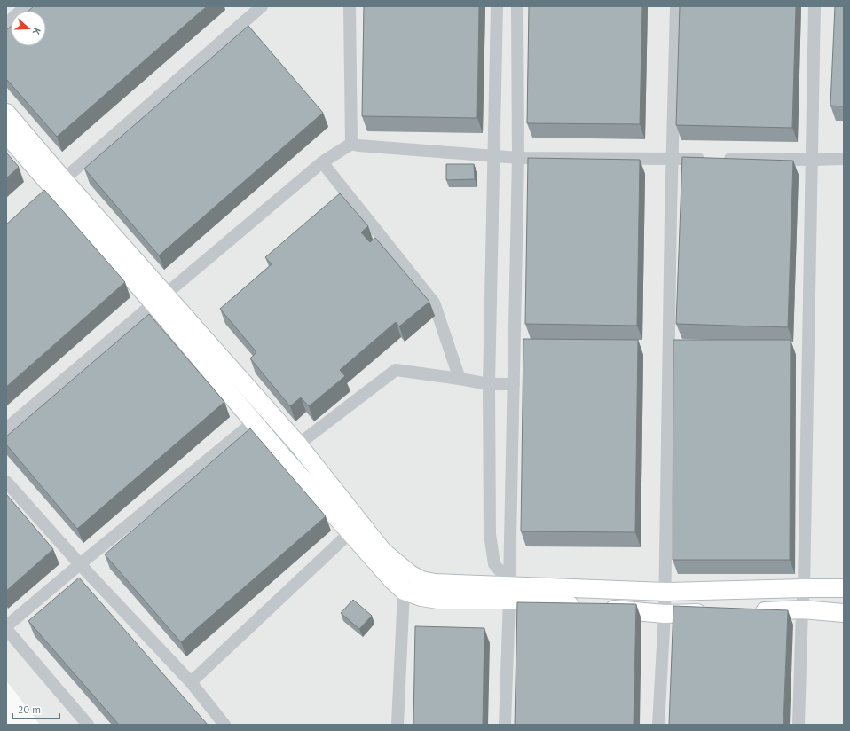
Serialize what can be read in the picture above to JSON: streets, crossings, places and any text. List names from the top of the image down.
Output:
{
  "scale_bar": "20 m",
  "north": "right"
}
